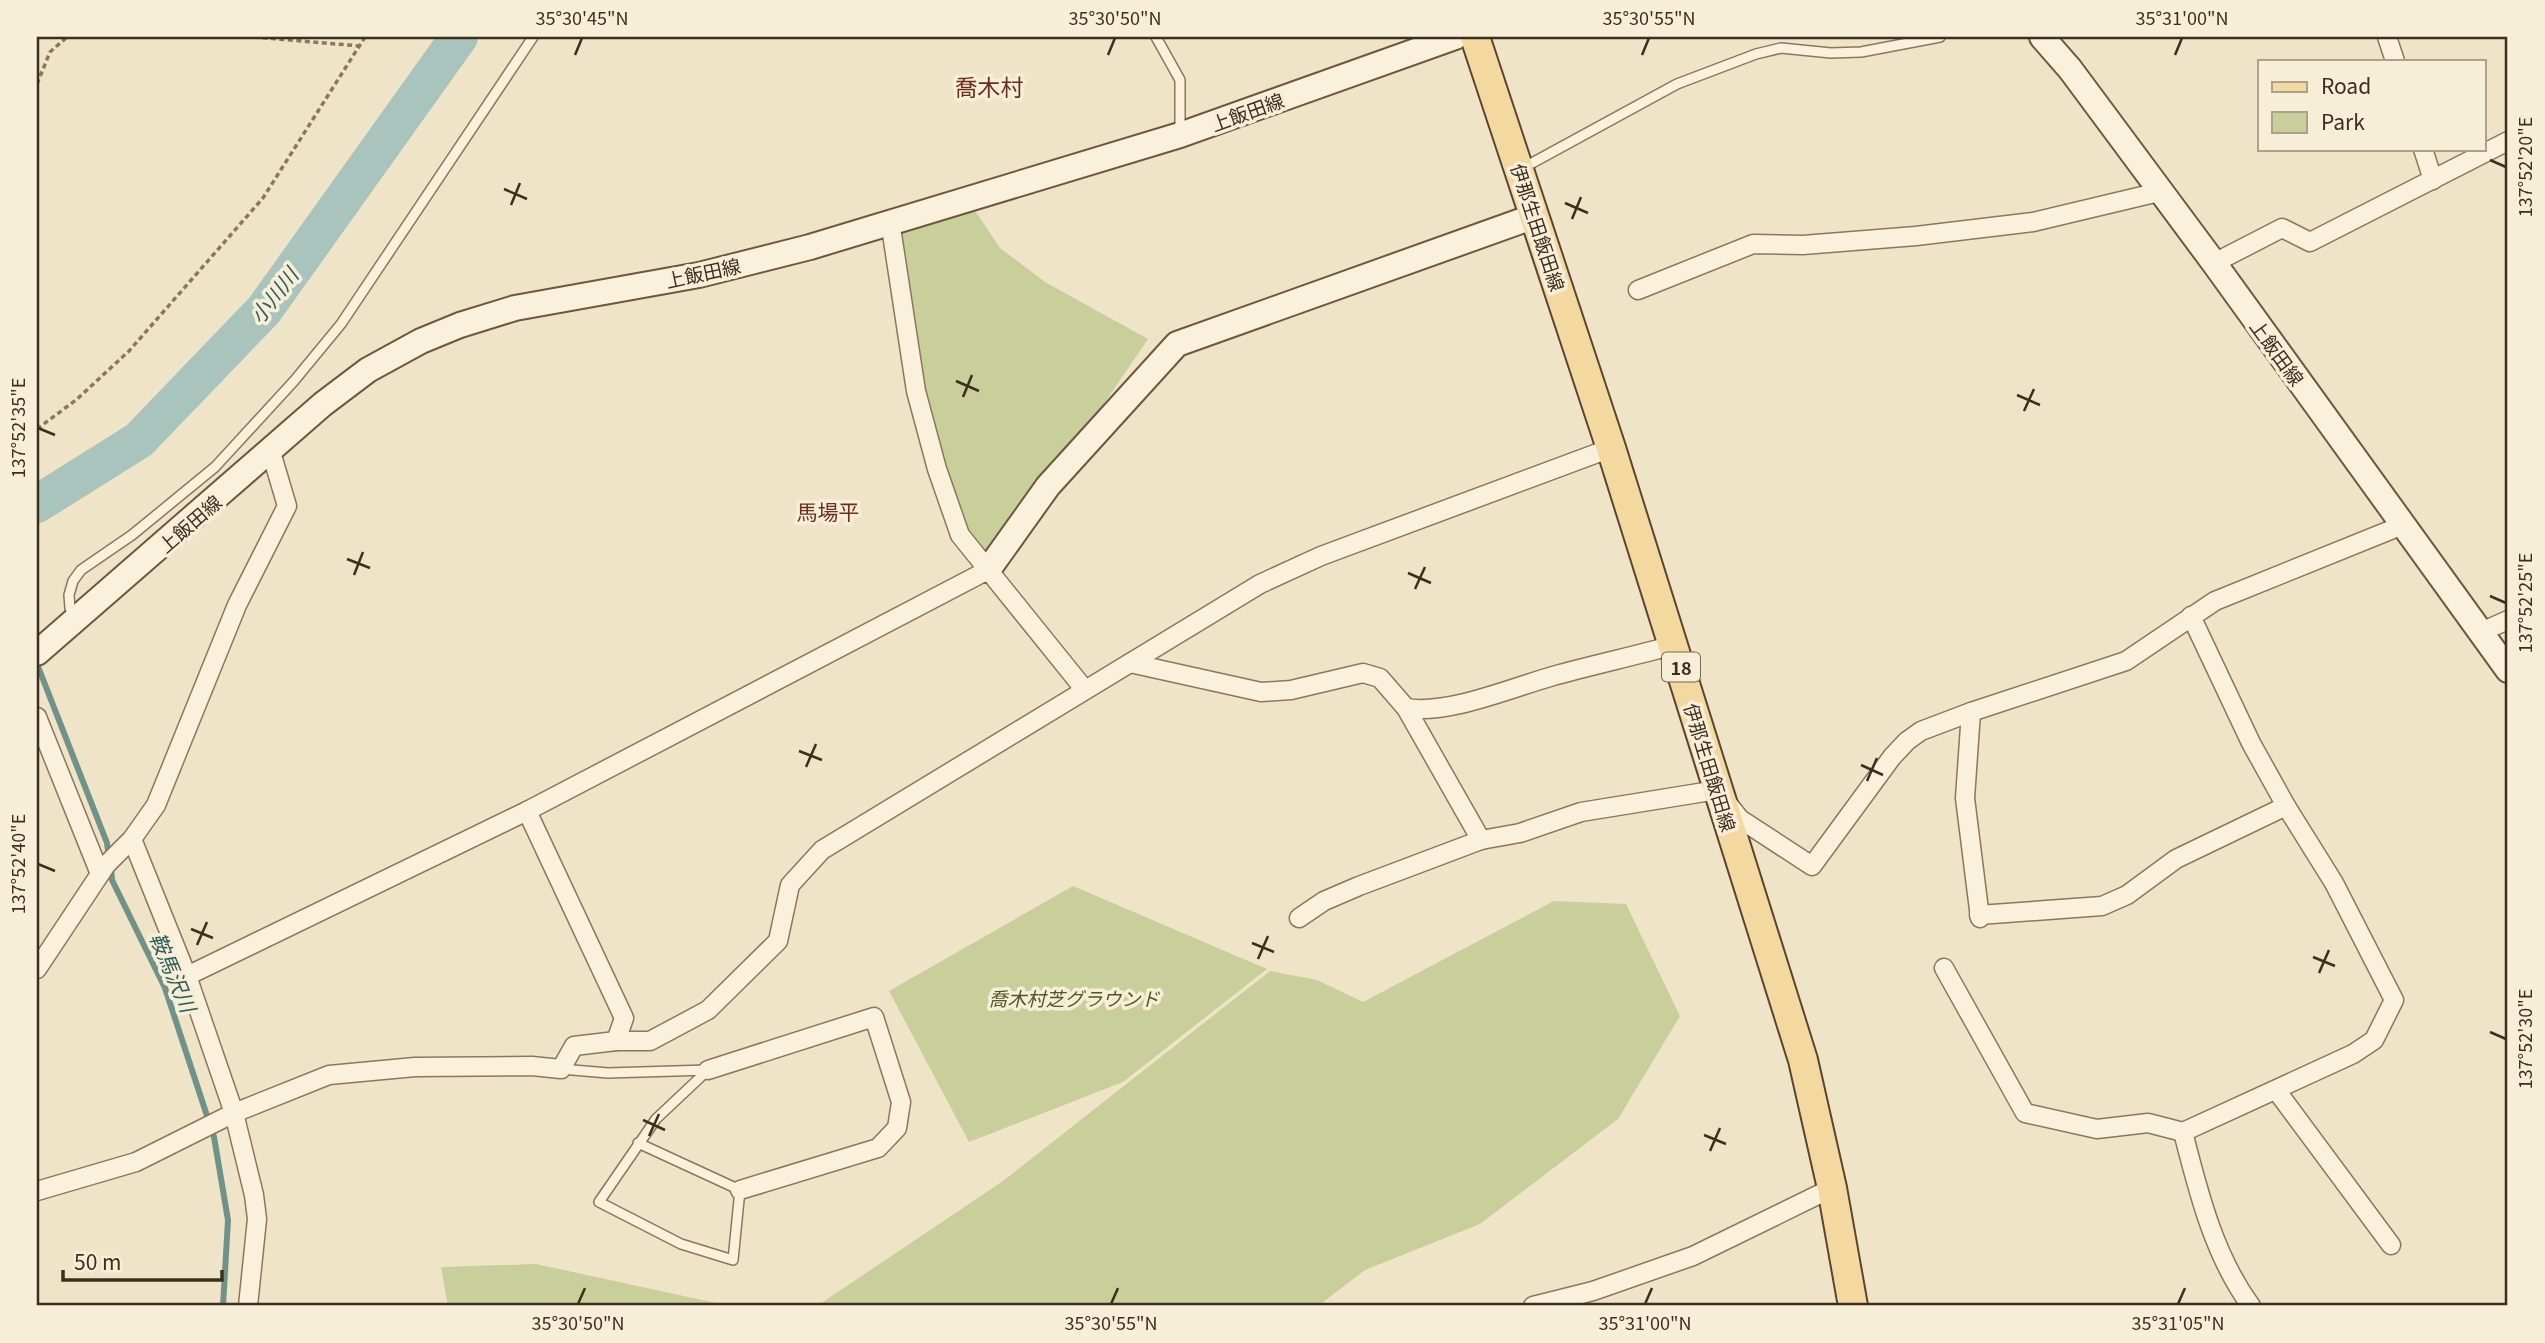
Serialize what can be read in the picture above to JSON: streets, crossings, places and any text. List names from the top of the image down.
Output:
{
  "streets": {
    "main road": ["上飯田線", "伊那生田飯田線", "18"]
  },
  "districts": ["喬木村", "馬場平"],
  "water": ["小川川", "鞍馬沢川"],
  "parks": ["喬木村芝グラウンド"],
  "legend": ["Road", "Park"],
  "scale_bar": "50 m",
  "coordinates": [
    "35°30'45\"N",
    "35°30'50\"N",
    "35°30'55\"N",
    "35°31'00\"N",
    "137°52'20\"E",
    "137°52'35\"E",
    "137°52'25\"E",
    "137°52'40\"E",
    "137°52'30\"E",
    "35°31'05\"N"
  ]
}
